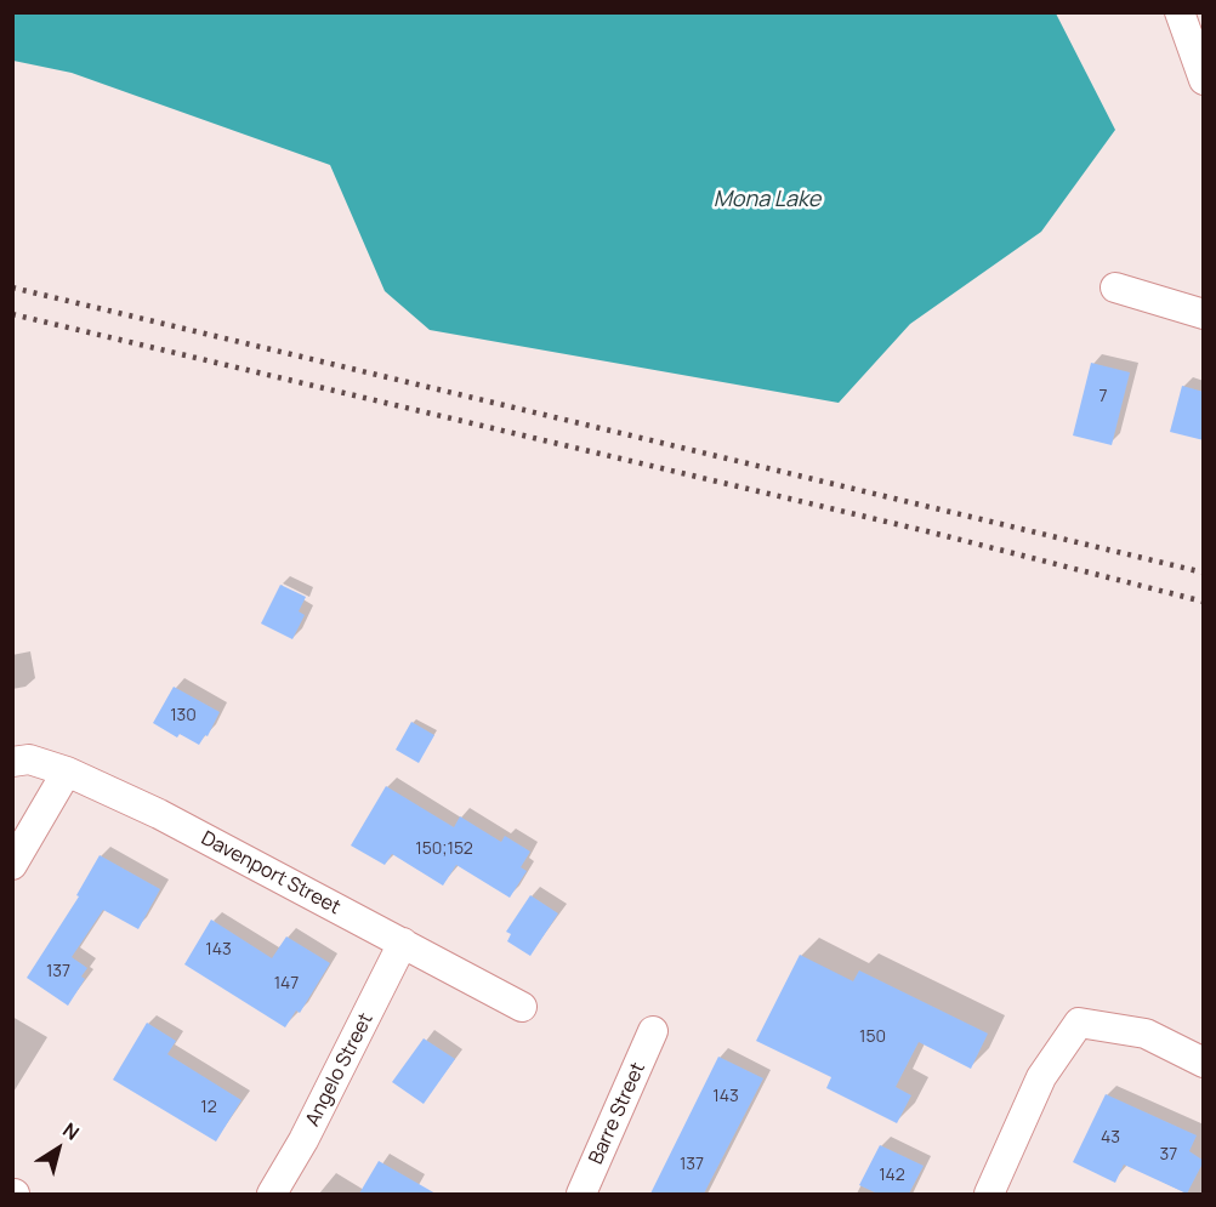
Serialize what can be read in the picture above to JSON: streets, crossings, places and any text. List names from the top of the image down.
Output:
{
  "streets": {
    "street": ["Davenport Street", "Angelo Street", "Barre Street"]
  },
  "crossings": [
    ["Davenport Street", "Angelo Street"]
  ],
  "water": ["Mona Lake"],
  "house_numbers": [
    "7",
    "130",
    "150;152",
    "143",
    "137",
    "147",
    "150",
    "143",
    "12",
    "43",
    "37",
    "137",
    "142"
  ],
  "north": "top right"
}
